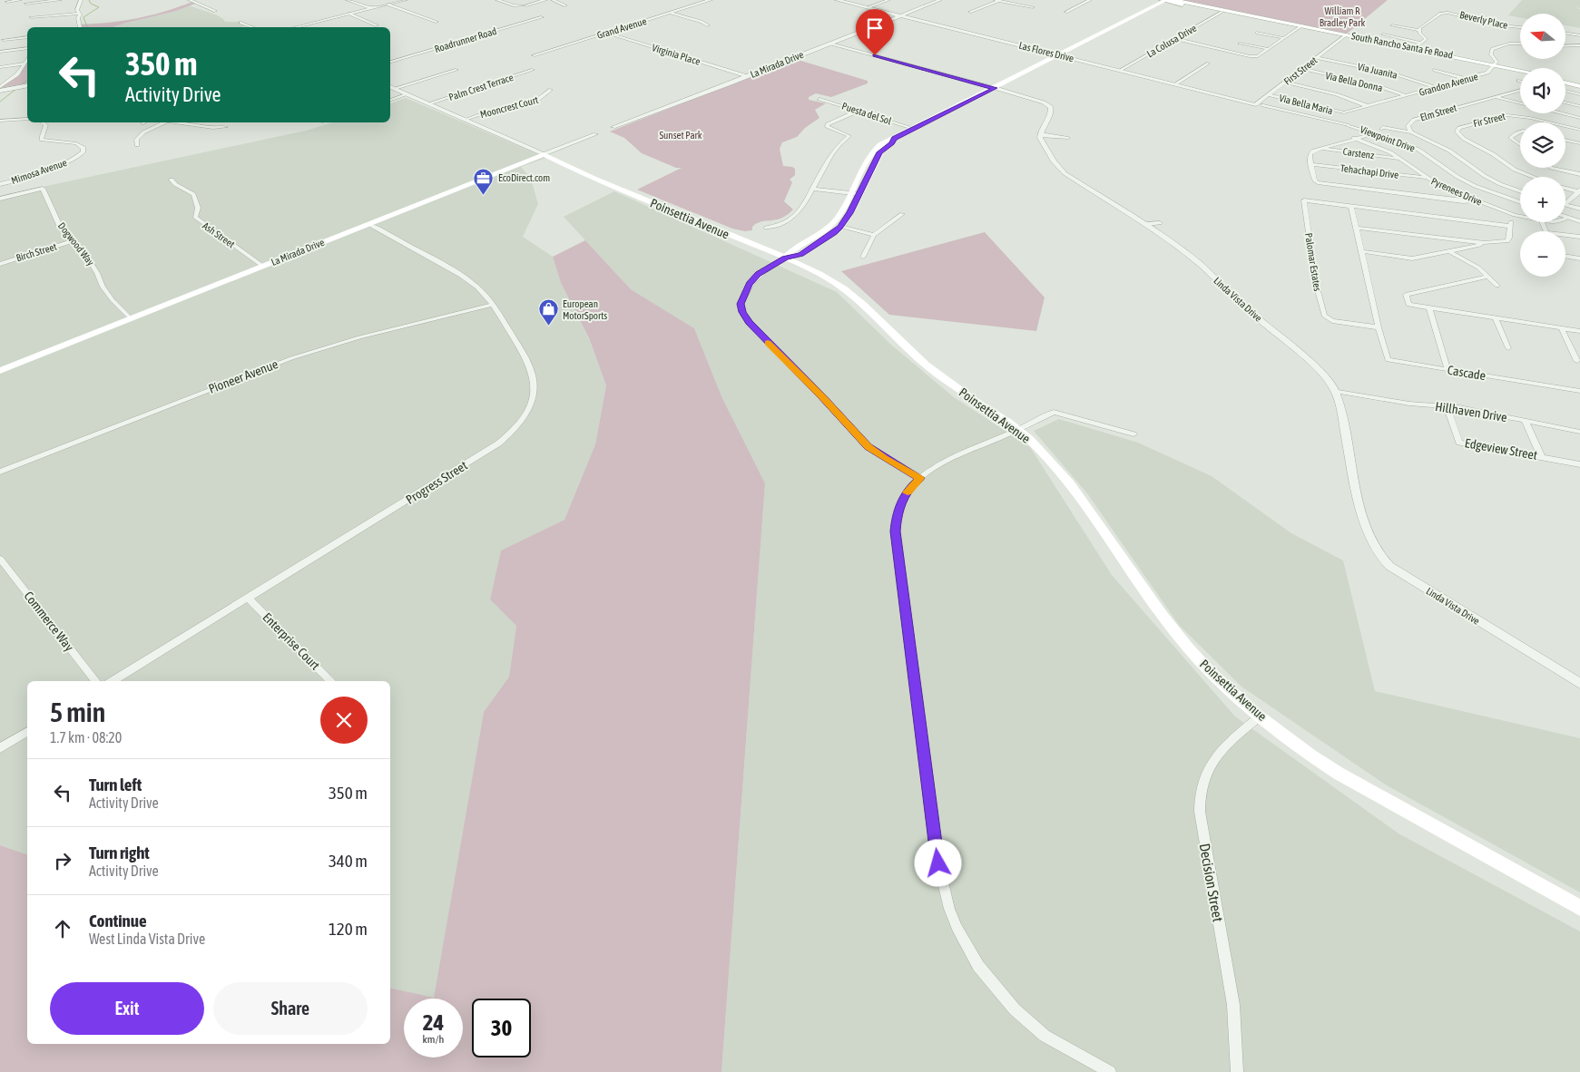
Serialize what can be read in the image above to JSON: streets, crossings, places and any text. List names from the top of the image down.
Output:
{
  "streets": {
    "main road": ["South Rancho Santa Fe Road", "La Mirada Drive", "Poinsettia Avenue"],
    "street": [
      "Beverly Place",
      "Grand Avenue",
      "Roadrunner Road",
      "La Colusa Drive",
      "Las Flores Drive",
      "Virginia Place",
      "First Street",
      "Via Juanita",
      "Via Bella Donna",
      "Grandon Avenue",
      "Palm Crest Terrace",
      "Via Bella Maria",
      "Mooncrest Court",
      "Elm Street",
      "Puesta del Sol",
      "Fir Street",
      "Viewpoint Drive",
      "Carstenz",
      "Mimosa Avenue",
      "Tehachapi Drive",
      "Pyrenees Drive",
      "Ash Street",
      "Dogwood Way",
      "Birch Street",
      "Palomar Estates",
      "Linda Vista Drive",
      "Cascade",
      "Pioneer Avenue",
      "Hillhaven Drive",
      "Edgeview Street",
      "Progress Street",
      "Commerce Way",
      "Enterprise Court",
      "Decision Street"
    ]
  },
  "crossings": [
    ["Grand Avenue", "Virginia Place"],
    ["La Colusa Drive", "South Rancho Santa Fe Road"],
    ["La Colusa Drive", "Las Flores Drive"],
    ["South Rancho Santa Fe Road", "First Street"],
    ["South Rancho Santa Fe Road", "Grandon Avenue"],
    ["Las Flores Drive", "La Mirada Drive"],
    ["Las Flores Drive", "First Street"],
    ["Virginia Place", "La Mirada Drive"],
    ["La Mirada Drive", "Poinsettia Avenue"],
    ["La Mirada Drive", "Ash Street"],
    ["La Mirada Drive", "Dogwood Way"],
    ["La Mirada Drive", "Progress Street"],
    ["First Street", "Via Juanita"],
    ["First Street", "Via Bella Donna"],
    ["First Street", "Via Bella Maria"],
    ["Via Juanita", "Grandon Avenue"],
    ["Via Bella Donna", "Grandon Avenue"],
    ["Grandon Avenue", "Via Bella Maria"],
    ["Palm Crest Terrace", "Poinsettia Avenue"],
    ["Mooncrest Court", "Poinsettia Avenue"],
    ["Carstenz", "Pyrenees Drive"],
    ["Tehachapi Drive", "Pyrenees Drive"],
    ["Poinsettia Avenue", "Decision Street"],
    ["Dogwood Way", "Birch Street"],
    ["Palomar Estates", "Cascade"],
    ["Linda Vista Drive", "Hillhaven Drive"],
    ["Pioneer Avenue", "Progress Street"],
    ["Hillhaven Drive", "Edgeview Street"],
    ["Progress Street", "Enterprise Court"]
  ],
  "parks": ["William R Bradley Park", "Sunset Park"],
  "places": {
    "office": ["EcoDirect.com"],
    "shop": ["European MotorSports"]
  },
  "north": "left",
  "page": {
    "map_buttons": ["+", "−"],
    "turn": ["350 m", "Activity Drive"],
    "heading": ["5 min", "1.7 km · 08:20"],
    "list": [
      {
        "name": "Turn left",
        "note": "Activity Drive",
        "value": "350 m"
      },
      {
        "name": "Turn right",
        "note": "Activity Drive",
        "value": "340 m"
      },
      {
        "name": "Continue",
        "note": "West Linda Vista Drive",
        "value": "120 m"
      }
    ],
    "buttons": ["Exit", "Share"],
    "speed": "24 km/h",
    "limit": "30"
  }
}
